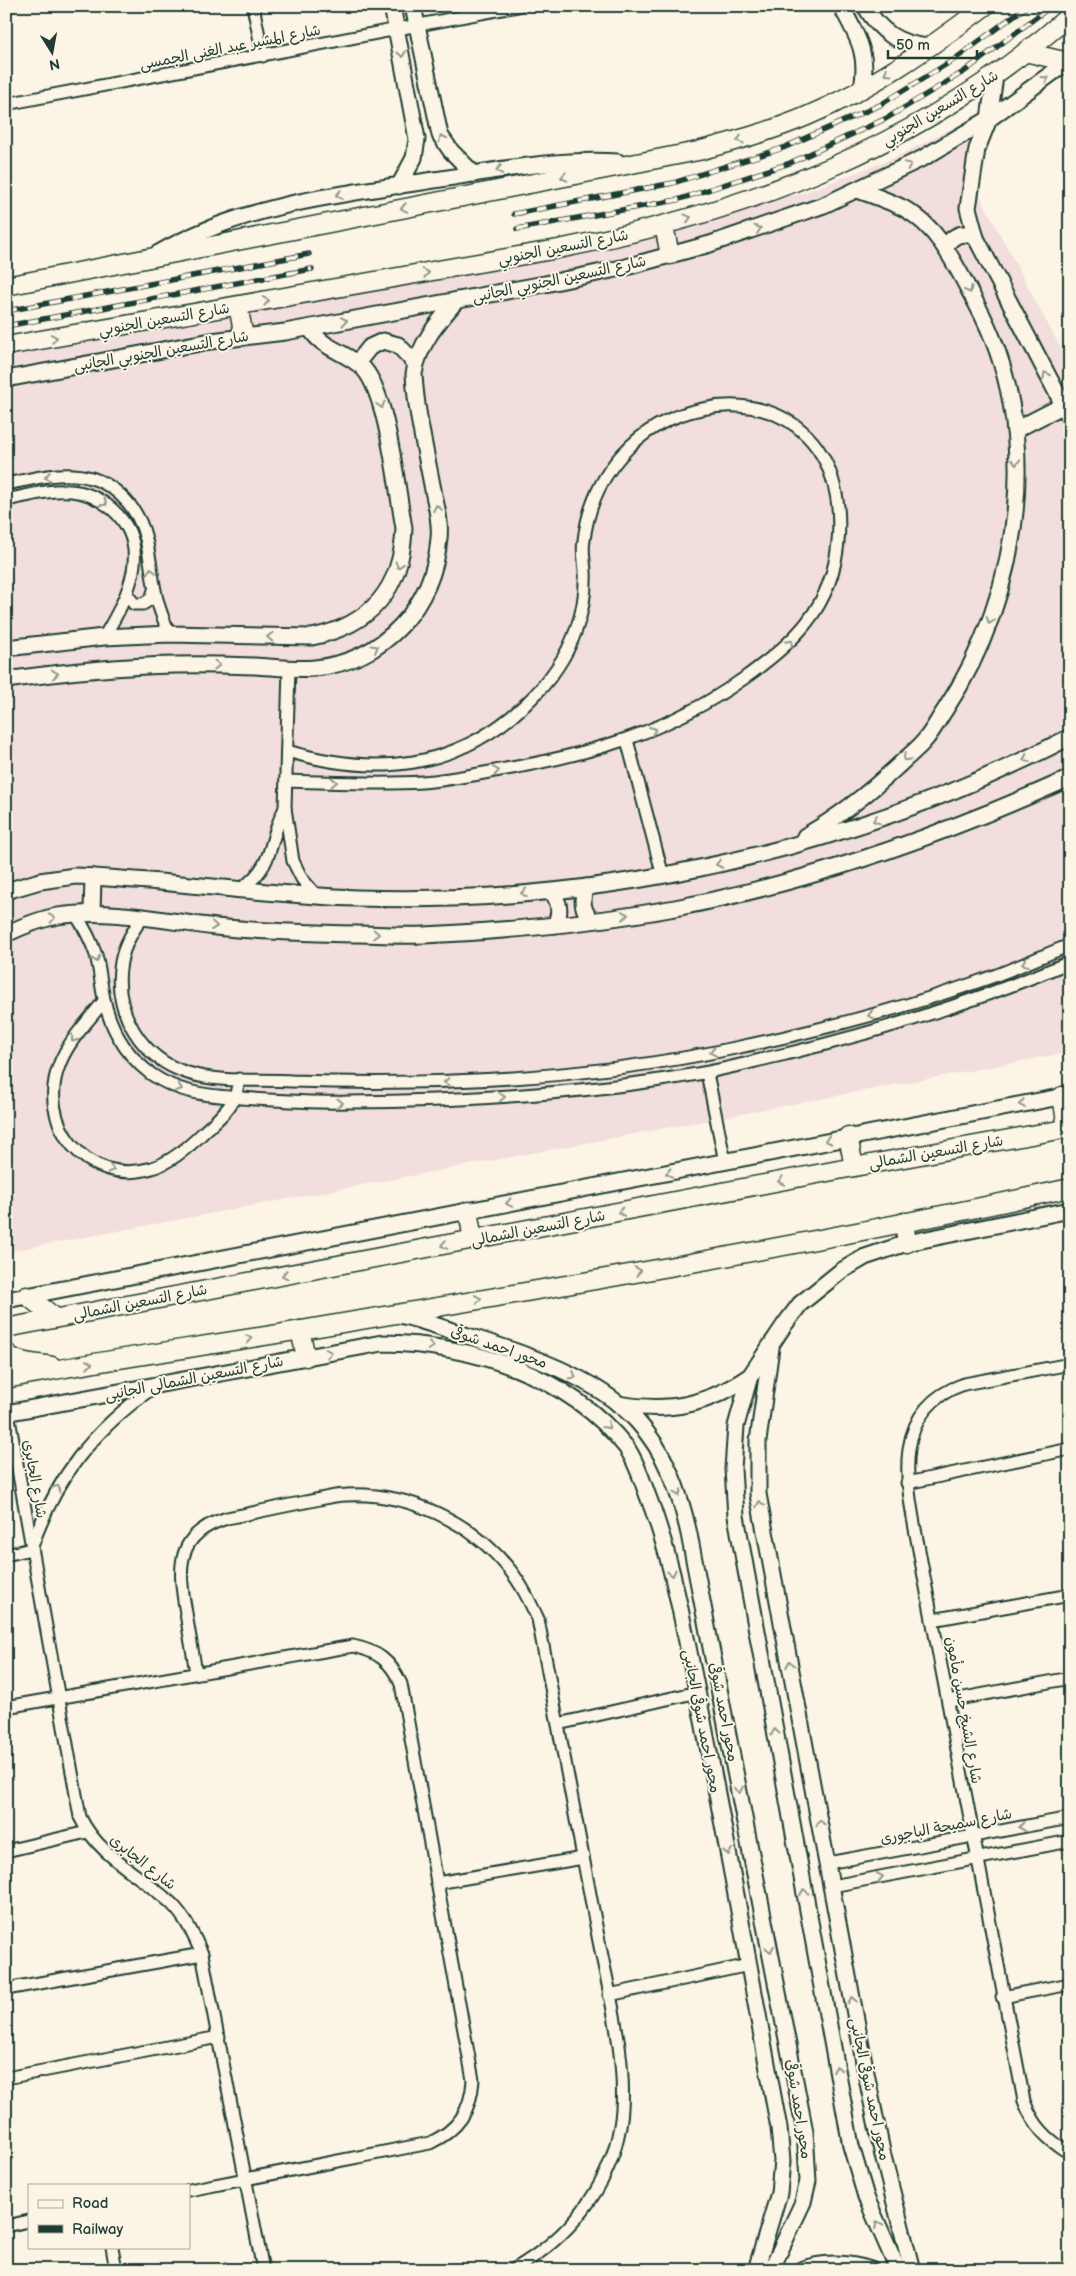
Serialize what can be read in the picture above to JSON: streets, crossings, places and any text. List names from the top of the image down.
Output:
{
  "streets": {
    "main road": ["شارع التسعين الجنوبي", "شارع التسعين الشمالى"],
    "street": [
      "شارع المشير عبد الغنى الجمسى",
      "شارع التسعين الجنوبي الجانبى",
      "محور احمد شوقى",
      "شارع التسعين الشمالى الجانبى",
      "شارع الجابرى",
      "شارع الشيخ حسن مأمون",
      "محور احمد شوقى الجانبى",
      "شارع سميحة الباجورى"
    ]
  },
  "crossings": [
    ["شارع التسعين الشمالى الجانبى", "شارع الجابرى"],
    ["شارع التسعين الشمالى الجانبى", "محور احمد شوقى الجانبى"],
    ["شارع الشيخ حسن مأمون", "شارع سميحة الباجورى"],
    ["محور احمد شوقى الجانبى", "شارع سميحة الباجورى"]
  ],
  "one_way": ["شارع التسعين الجنوبي الجانبى"],
  "legend": ["Road", "Railway"],
  "scale_bar": "50 m",
  "north": "bottom"
}
